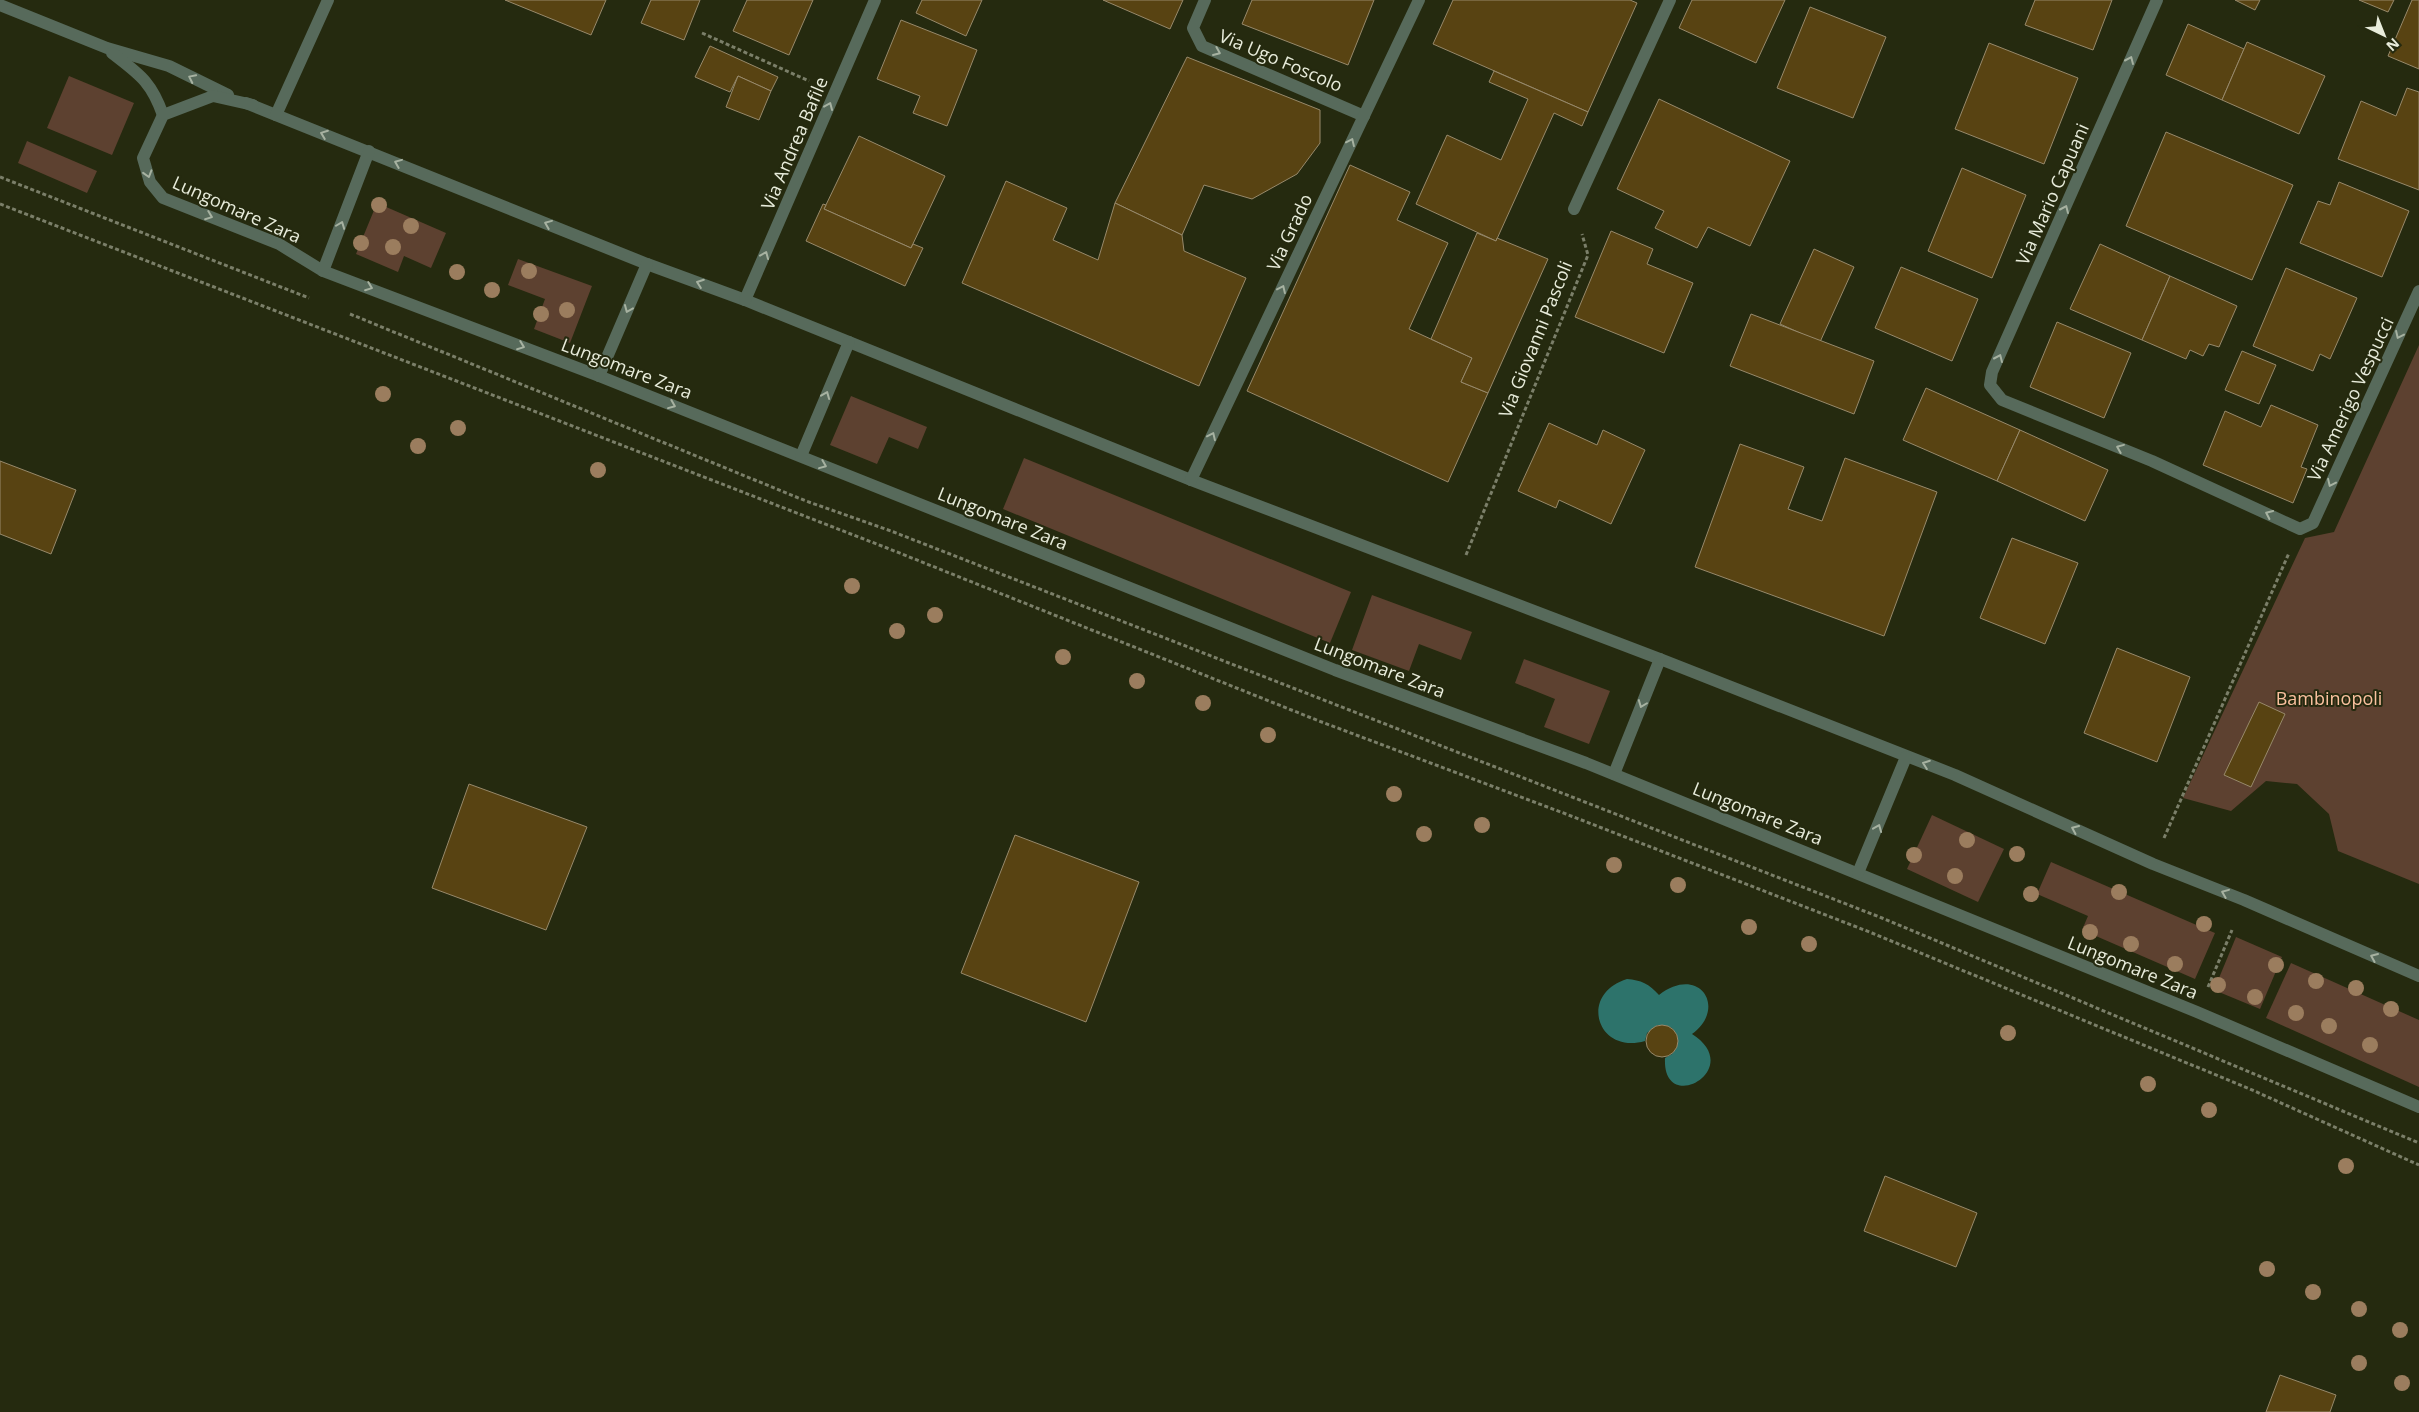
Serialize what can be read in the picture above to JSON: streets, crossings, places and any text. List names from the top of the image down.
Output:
{
  "streets": {
    "street": [
      "Via Ugo Foscolo",
      "Via Andrea Bafile",
      "Via Mario Capuani",
      "Lungomare Zara",
      "Via Grado",
      "Via Amerigo Vespucci"
    ],
    "path": ["Via Giovanni Pascoli"]
  },
  "crossings": [
    ["Via Ugo Foscolo", "Via Grado"],
    ["Via Mario Capuani", "Via Amerigo Vespucci"]
  ],
  "one_way": [
    "Via Ugo Foscolo",
    "Via Andrea Bafile",
    "Lungomare Zara",
    "Via Grado",
    "Via Amerigo Vespucci"
  ],
  "parks": ["Bambinopoli"],
  "north": "bottom right"
}
